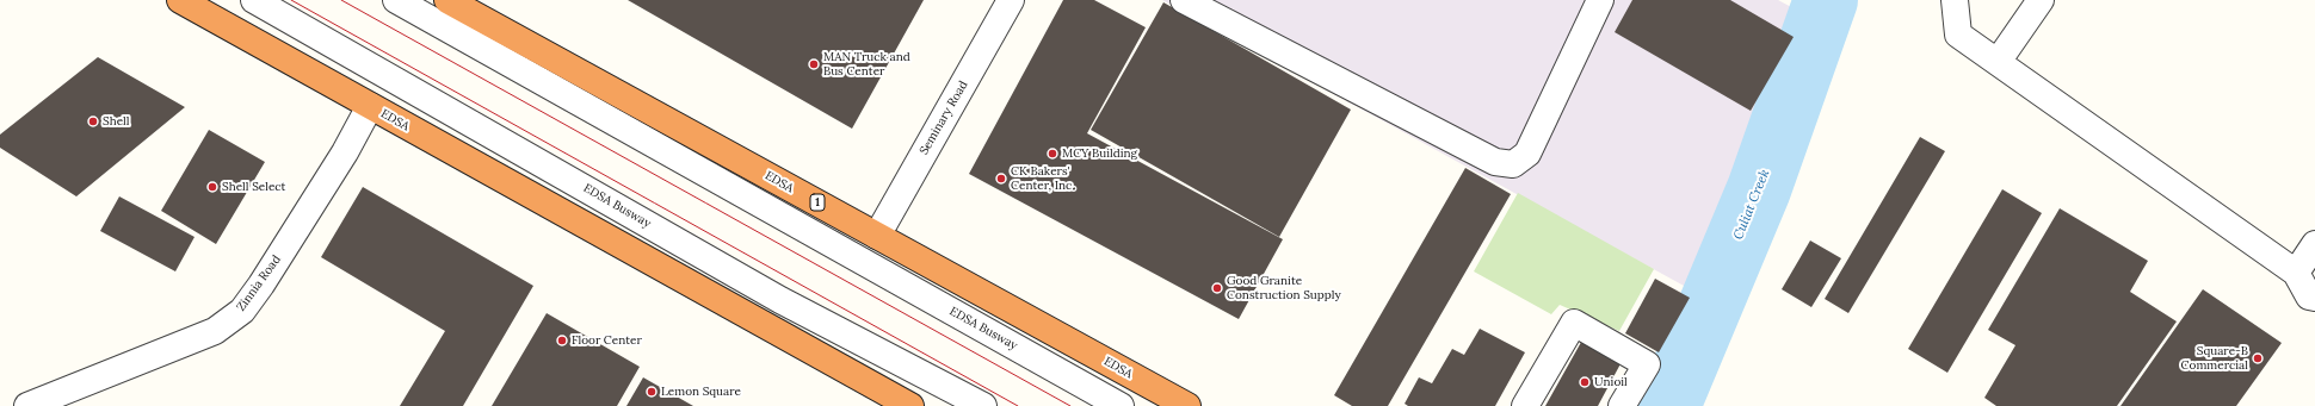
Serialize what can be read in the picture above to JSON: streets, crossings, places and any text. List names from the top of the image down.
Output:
{
  "streets": {
    "highway": ["EDSA", "1"],
    "street": ["Seminary Road", "EDSA Busway", "Zinnia Road"]
  },
  "crossings": [
    ["Seminary Road", "EDSA"],
    ["EDSA", "Zinnia Road"]
  ],
  "water": ["Culiat Creek"],
  "places": [
    "MAN Truck and Bus Center",
    "Shell",
    "MCY Building",
    "CK Bakers' Center, Inc.",
    "Shell Select",
    "Good Granite Construction Supply",
    "Floor Center",
    "Square-B Commercial",
    "Unioil",
    "Lemon Square"
  ]
}
